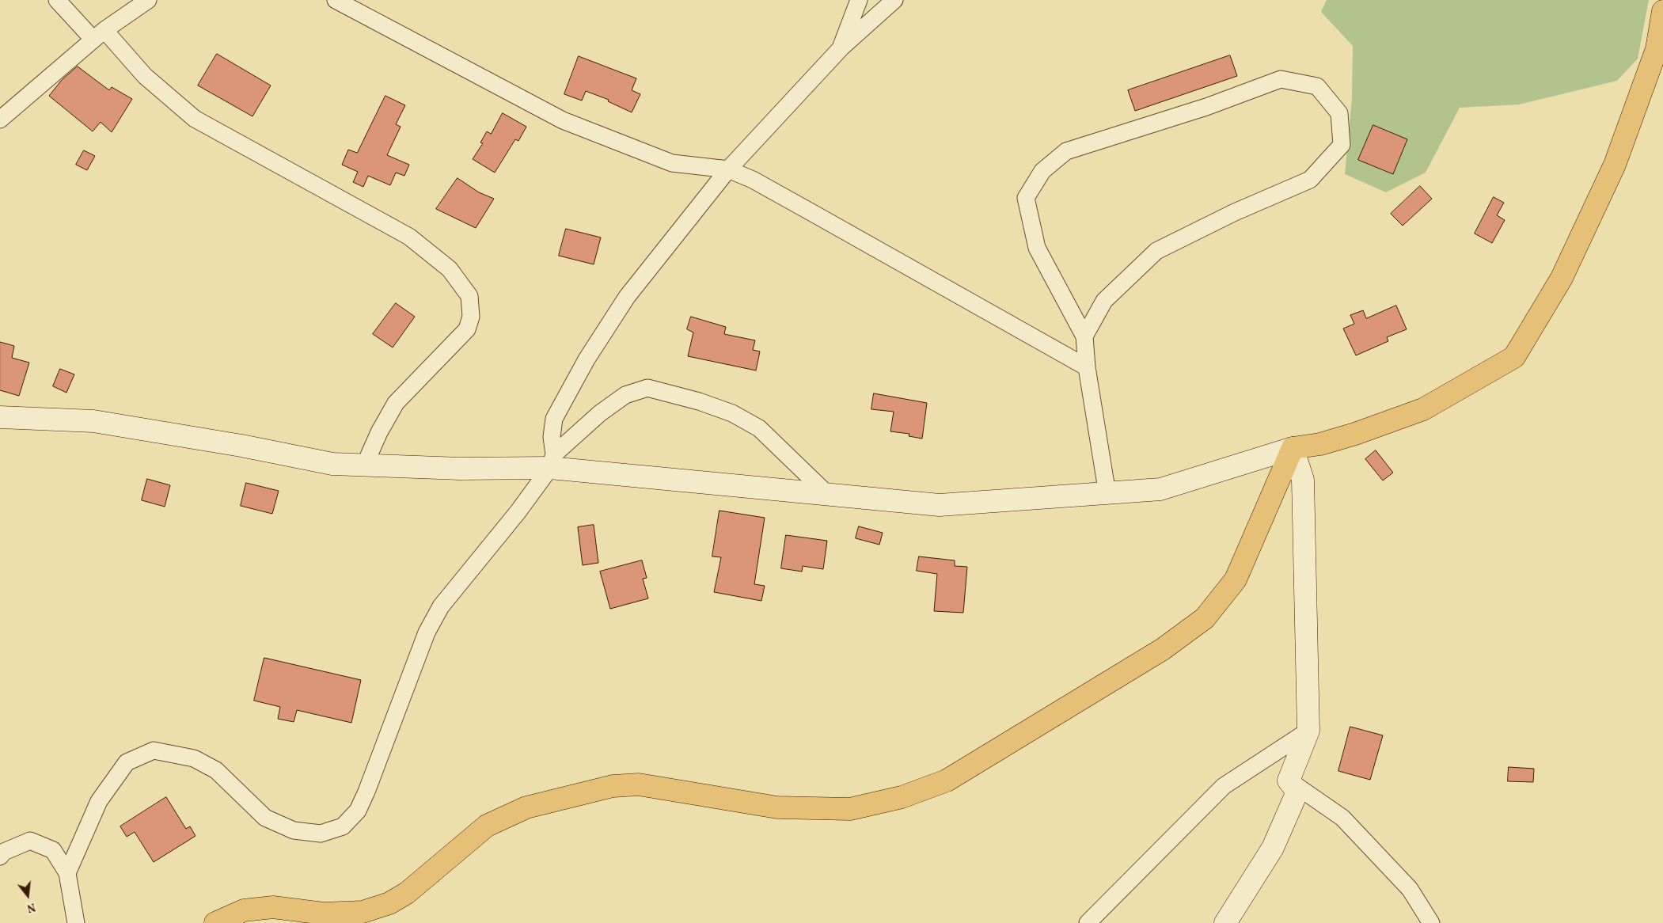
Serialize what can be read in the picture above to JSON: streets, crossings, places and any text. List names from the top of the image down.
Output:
{
  "north": "bottom"
}
